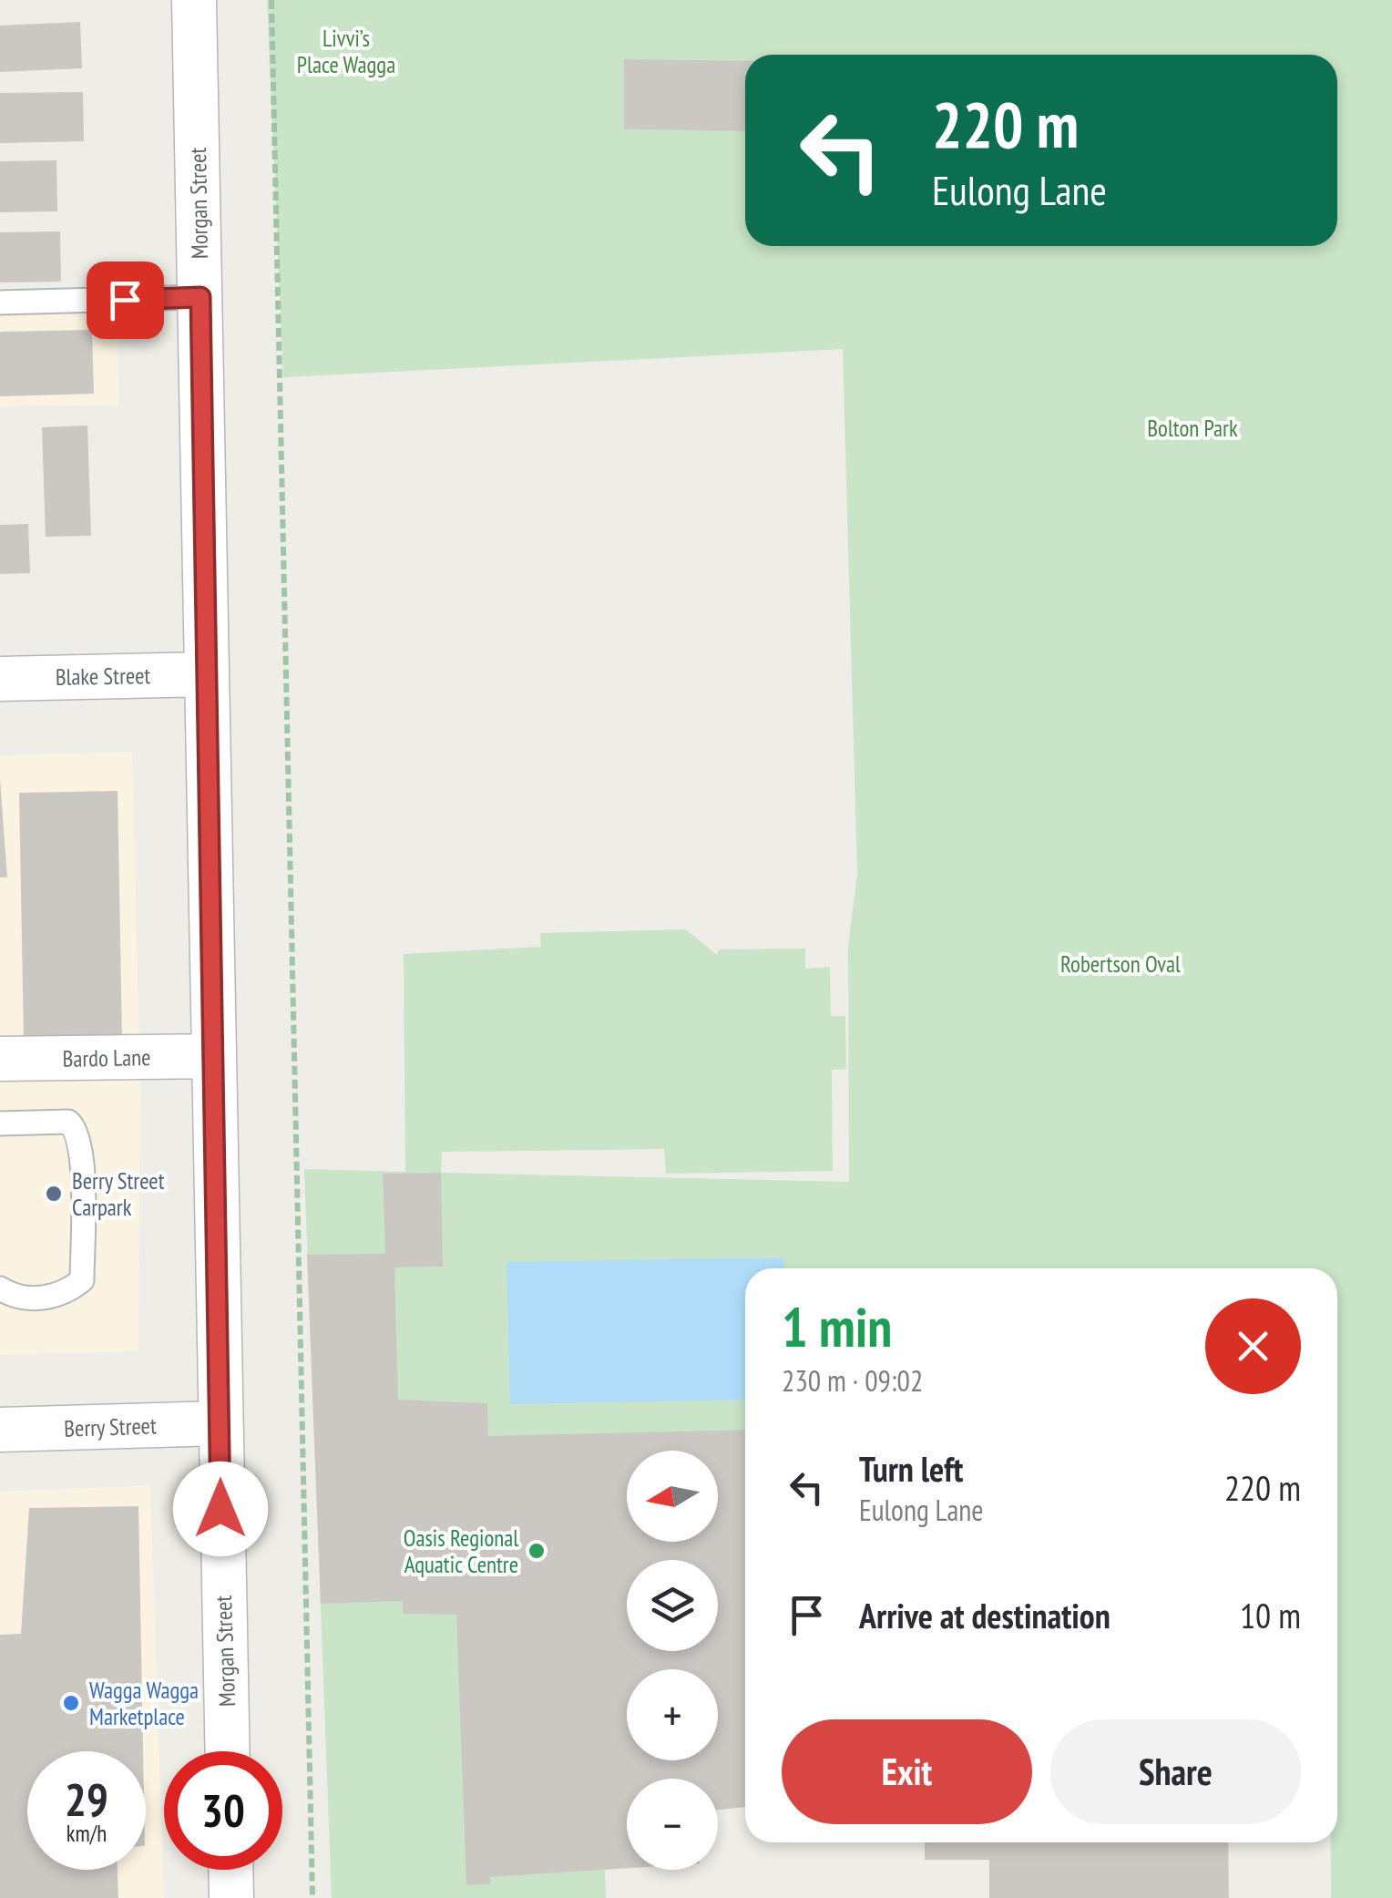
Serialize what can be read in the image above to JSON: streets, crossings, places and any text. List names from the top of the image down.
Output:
{
  "streets": {
    "street": [
      "Morgan Street",
      "Blake Street",
      "Bardo Lane",
      "Berry Street"
    ]
  },
  "crossings": [
    ["Morgan Street", "Blake Street"],
    ["Morgan Street", "Bardo Lane"],
    ["Morgan Street", "Berry Street"]
  ],
  "parks": ["Livvi’s Place Wagga", "Bolton Park", "Robertson Oval"],
  "places": ["Berry Street Carpark", "Oasis Regional Aquatic Centre", "Wagga Wagga Marketplace"],
  "north": "left",
  "page": {
    "turn": ["220 m", "Eulong Lane"],
    "heading": ["1 min", "230 m · 09:02"],
    "list": [
      {
        "name": "Turn left",
        "note": "Eulong Lane",
        "value": "220 m"
      },
      {
        "name": "Arrive at destination",
        "value": "10 m"
      }
    ],
    "map_buttons": ["+", "−"],
    "buttons": ["Exit", "Share"],
    "speed": "29 km/h",
    "limit": "30"
  }
}
